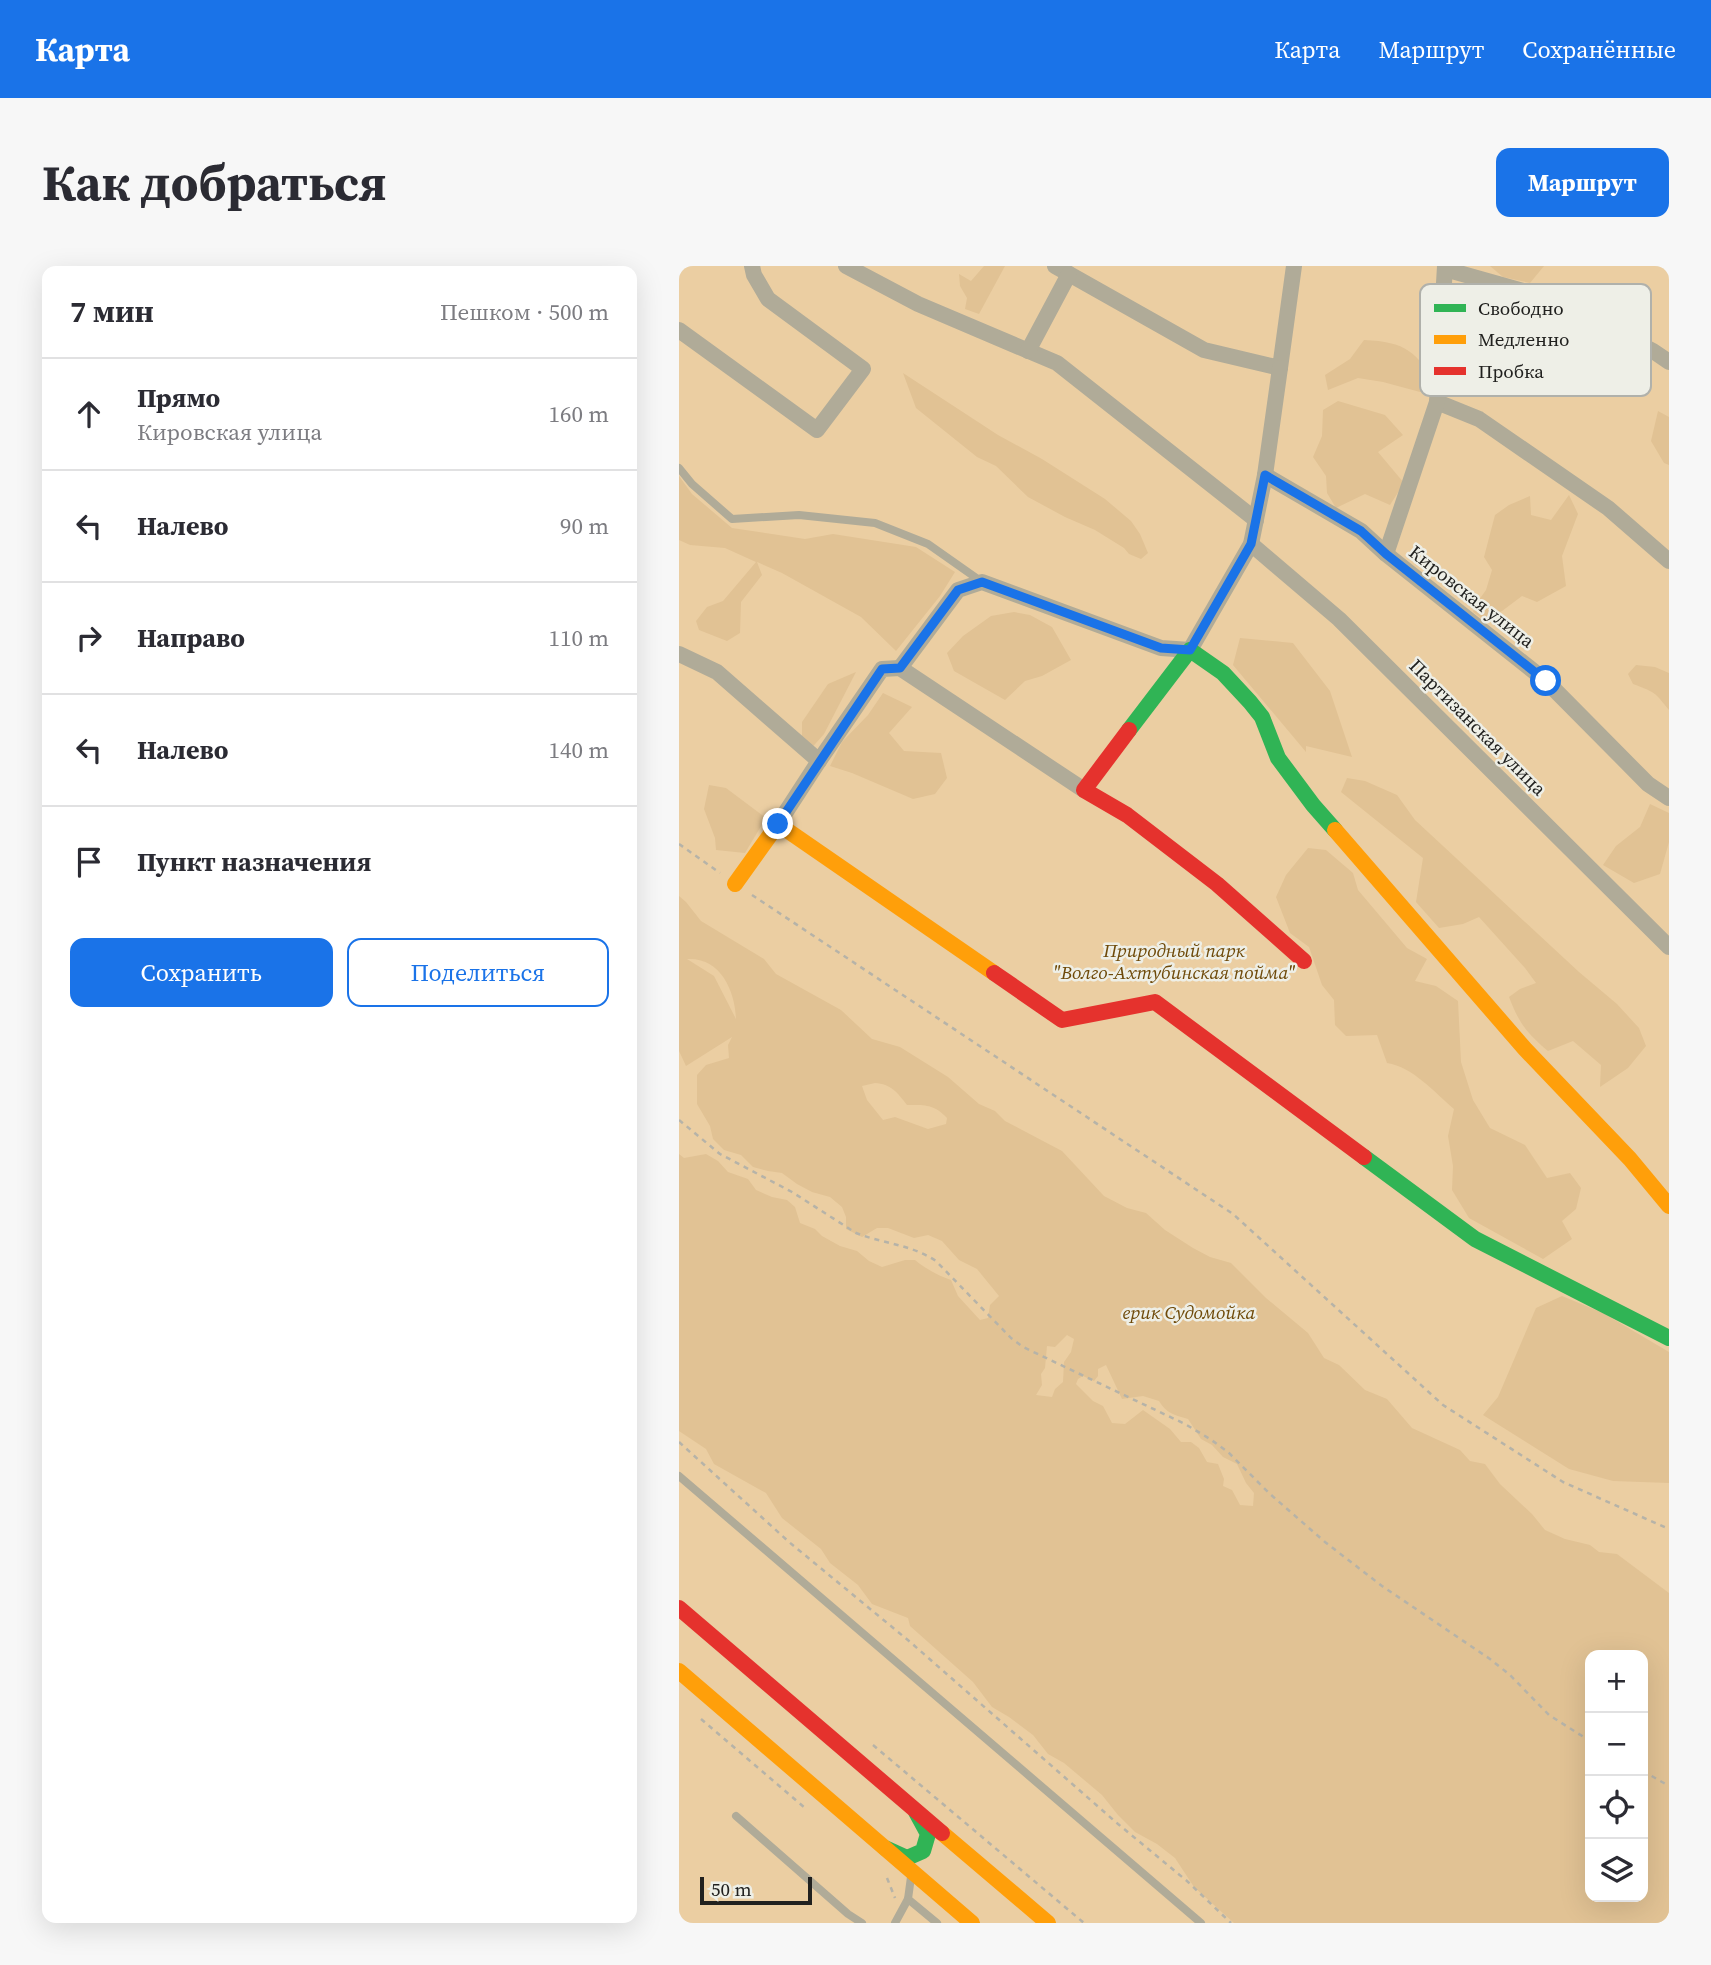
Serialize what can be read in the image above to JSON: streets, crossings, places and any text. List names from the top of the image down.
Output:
{
  "streets": {
    "street": ["Кировская улица", "Партизанская улица"]
  },
  "parks": ["Природный парк \"Волго-Ахтубинская пойма\"", "ерик Судомойка"],
  "legend": ["Свободно", "Медленно", "Пробка"],
  "scale_bar": "50 m",
  "page": {
    "header": "Карта",
    "nav": ["Карта", "Маршрут", "Сохранённые"],
    "buttons": [
      "Маршрут",
      ["Сохранить", "Поделиться"]
    ],
    "title": "Как добраться",
    "heading": ["7 мин", "Пешком · 500 m"],
    "list": [
      ["Прямо", "Кировская улица", "160 m"],
      ["Налево", "90 m"],
      ["Направо", "110 m"],
      ["Налево", "140 m"],
      "Пункт назначения"
    ],
    "map_buttons": ["+", "−"],
    "scale": "50 m"
  }
}
